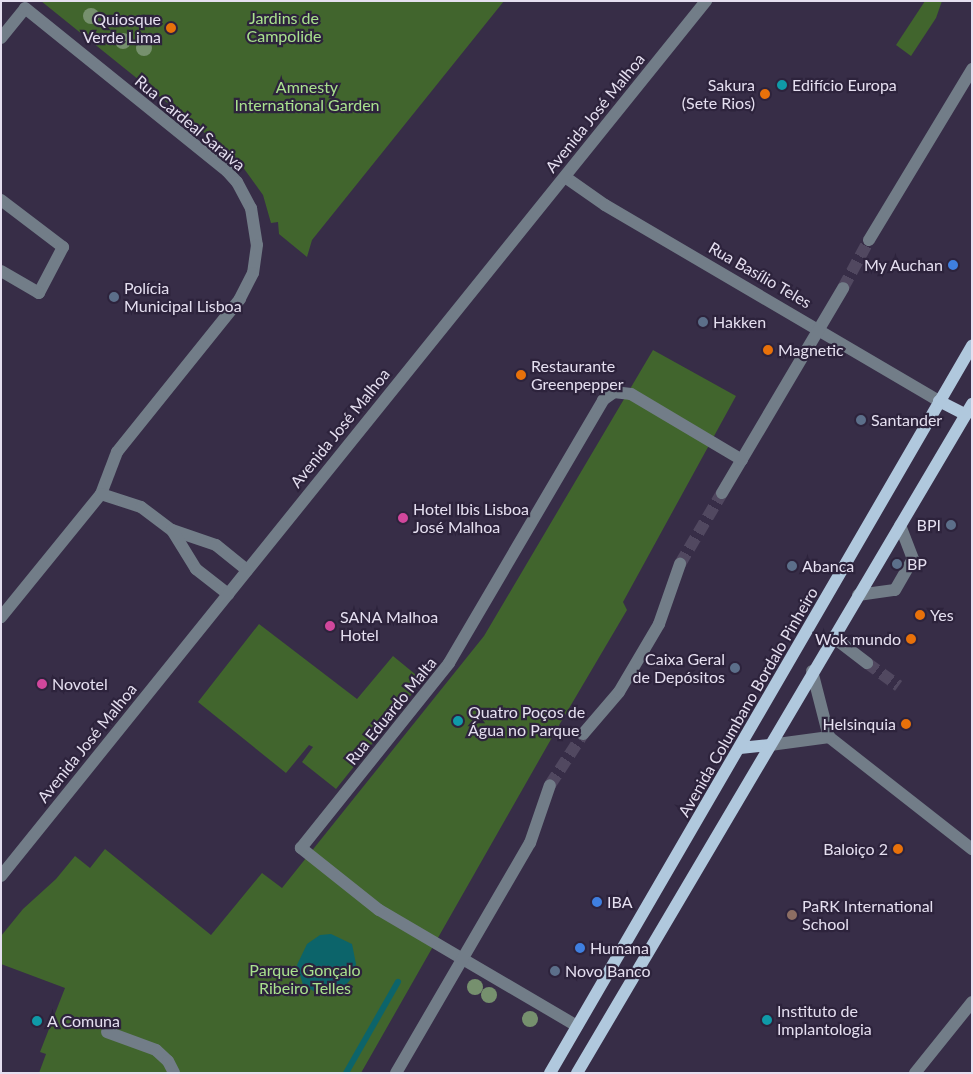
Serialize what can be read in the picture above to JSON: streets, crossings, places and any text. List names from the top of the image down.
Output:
{
  "streets": {
    "main road": ["Avenida Columbano Bordalo Pinheiro"],
    "street": [
      "Avenida José Malhoa",
      "Rua Cardeal Saraiva",
      "Rua Basílio Teles",
      "Rua Eduardo Malta"
    ]
  },
  "crossings": [
    ["Avenida José Malhoa", "Rua Basílio Teles"],
    ["Rua Basílio Teles", "Avenida Columbano Bordalo Pinheiro"]
  ],
  "parks": ["Jardins de Campolide", "Amnesty International Garden", "Parque Gonçalo Ribeiro Telles"],
  "places": [
    "Quiosque Verde Lima",
    "Edifício Europa",
    "Sakura (Sete Rios)",
    "My Auchan",
    "Polícia Municipal Lisboa",
    "Hakken",
    "Magnetic",
    "Restaurante Greenpepper",
    "Santander",
    "Hotel Ibis Lisboa José Malhoa",
    "BPI",
    "BP",
    "Abanca",
    "Yes",
    "SANA Malhoa Hotel",
    "Wok mundo",
    "Caixa Geral de Depósitos",
    "Novotel",
    "Quatro Poços de Água no Parque",
    "Helsinquia",
    "Baloiço 2",
    "IBA",
    "PaRK International School",
    "Humana",
    "Novo Banco",
    "Instituto de Implantologia",
    "A Comuna"
  ]
}
